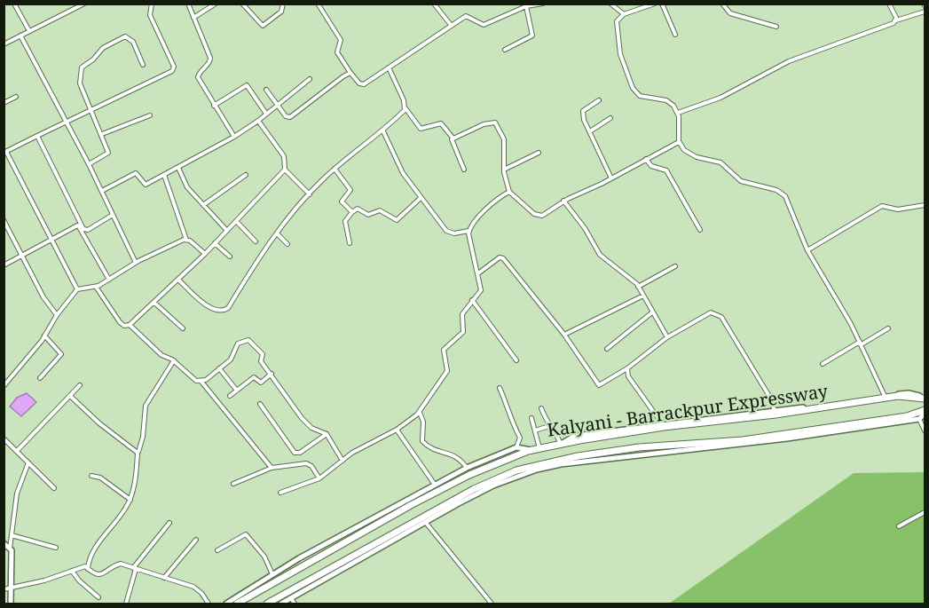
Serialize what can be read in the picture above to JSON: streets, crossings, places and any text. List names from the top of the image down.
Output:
{
  "streets": {
    "highway": ["Kalyani - Barrackpur Expressway"]
  }
}
